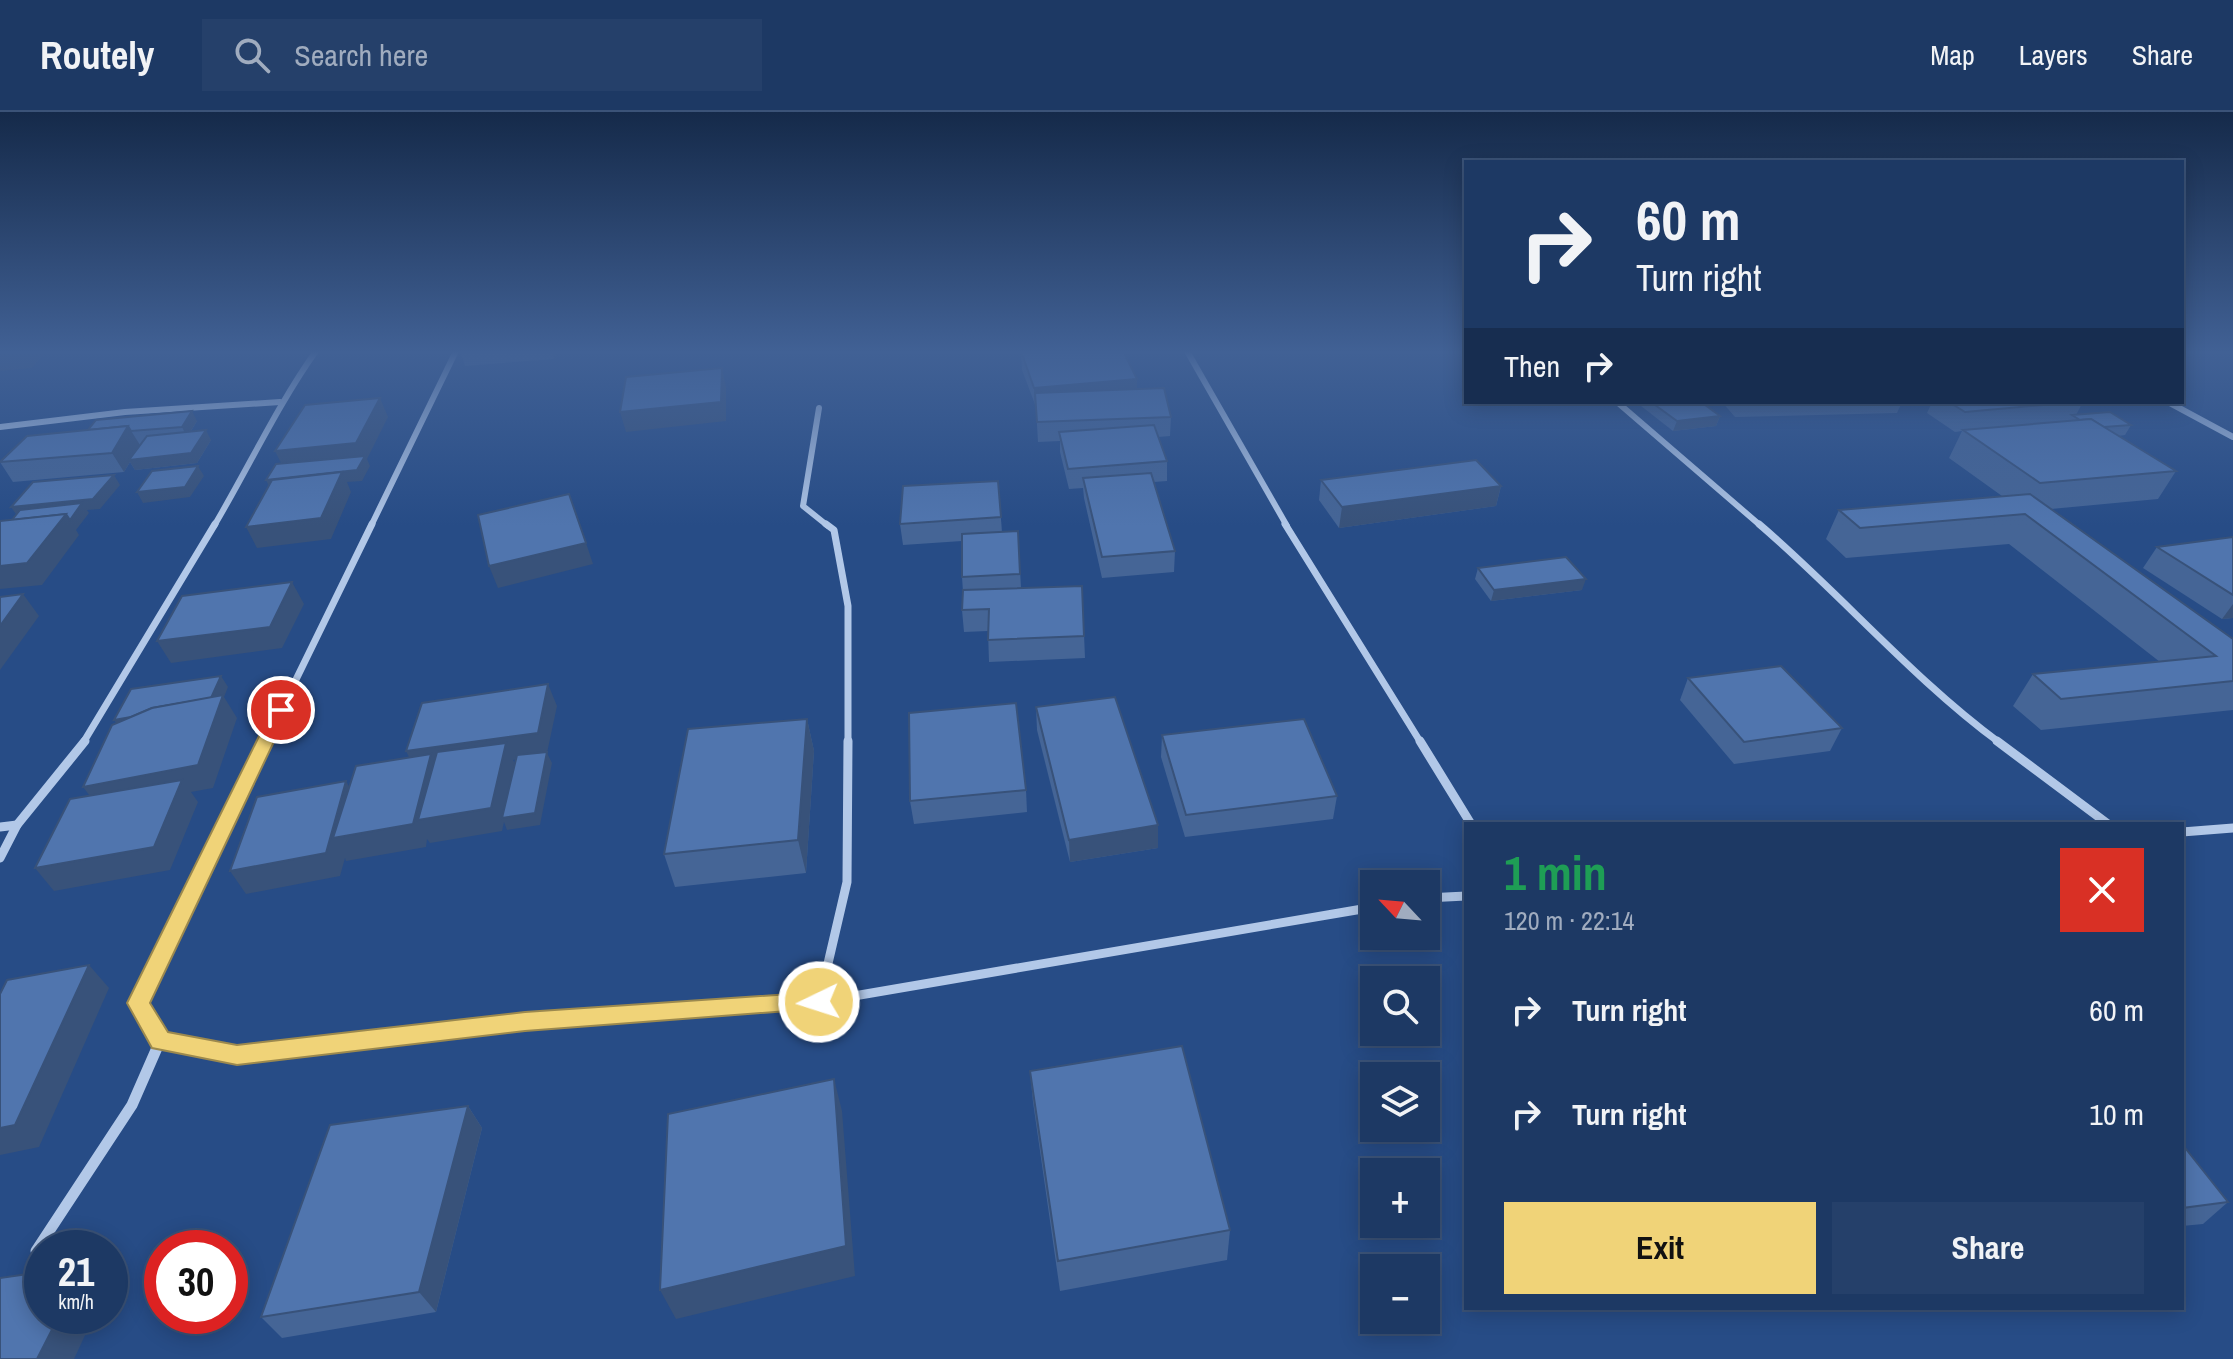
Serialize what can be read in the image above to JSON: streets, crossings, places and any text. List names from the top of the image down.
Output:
{
  "north": "top left",
  "page": {
    "header": "Routely",
    "search": "Search here",
    "nav": ["Map", "Layers", "Share"],
    "turn": ["60 m", "Turn right"],
    "then": "Then",
    "heading": ["1 min", "120 m · 22:14"],
    "map_buttons": ["+", "−"],
    "list": [
      {
        "name": "Turn right",
        "value": "60 m"
      },
      {
        "name": "Turn right",
        "value": "10 m"
      }
    ],
    "buttons": ["Exit", "Share"],
    "speed": "21 km/h",
    "limit": "30"
  }
}
